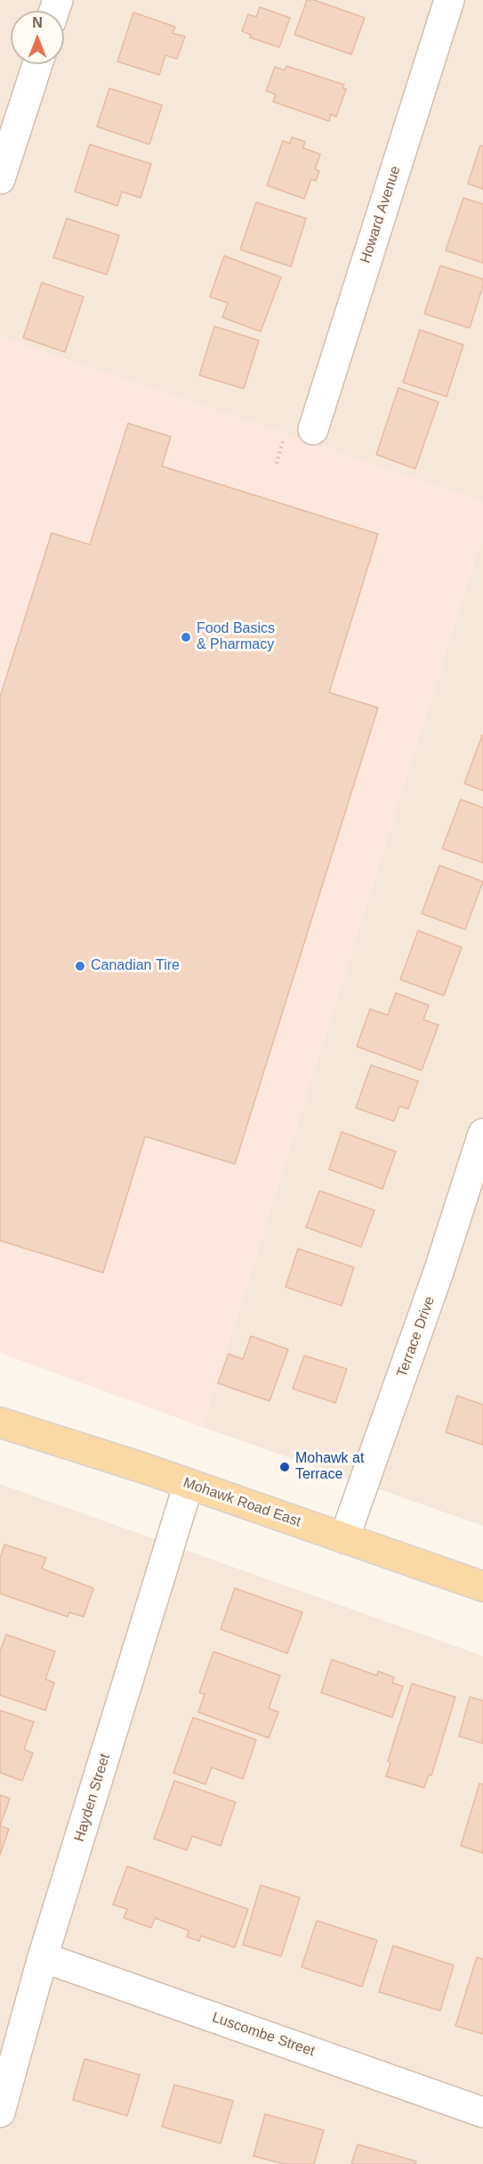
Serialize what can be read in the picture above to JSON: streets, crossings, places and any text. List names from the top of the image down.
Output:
{
  "streets": {
    "main road": ["Mohawk Road East"],
    "street": [
      "Howard Avenue",
      "Terrace Drive",
      "Hayden Street",
      "Luscombe Street"
    ]
  },
  "crossings": [
    ["Terrace Drive", "Mohawk Road East"],
    ["Mohawk Road East", "Hayden Street"],
    ["Hayden Street", "Luscombe Street"]
  ],
  "places": ["Food Basics & Pharmacy", "Canadian Tire", "Mohawk at Terrace"],
  "north": "top"
}
